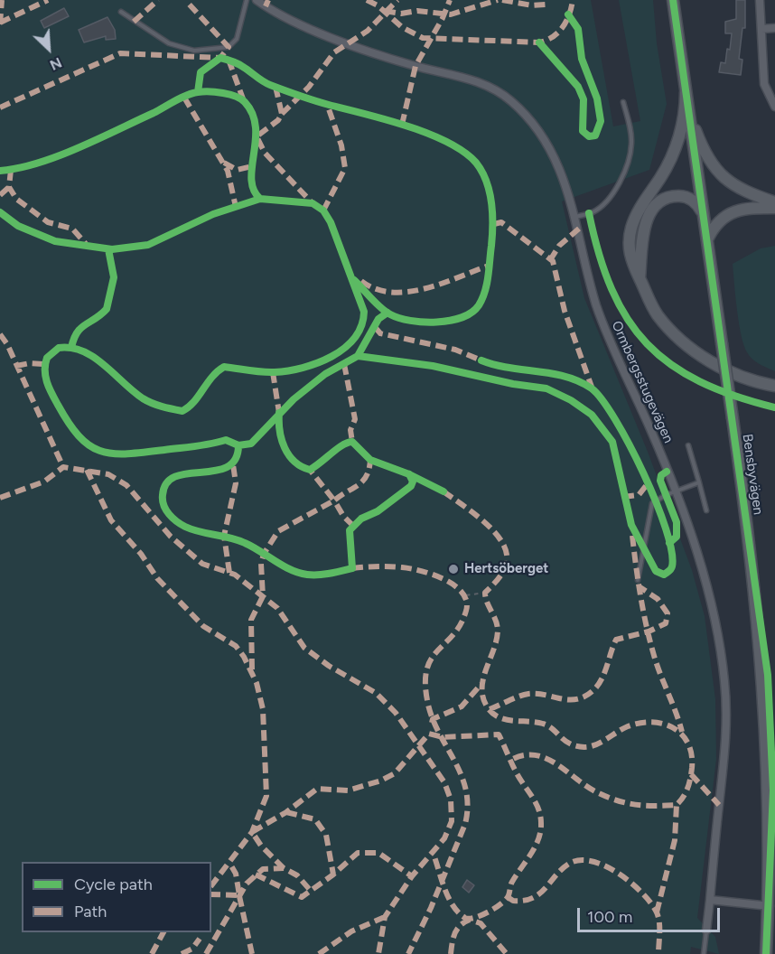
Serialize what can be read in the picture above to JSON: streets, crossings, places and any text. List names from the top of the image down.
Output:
{
  "streets": {
    "main road": ["Bensbyvägen"],
    "street": ["Ormbergsstugevägen"]
  },
  "places": ["Hertsöberget"],
  "legend": ["Cycle path", "Path"],
  "scale_bar": "100 m",
  "north": "bottom right"
}
